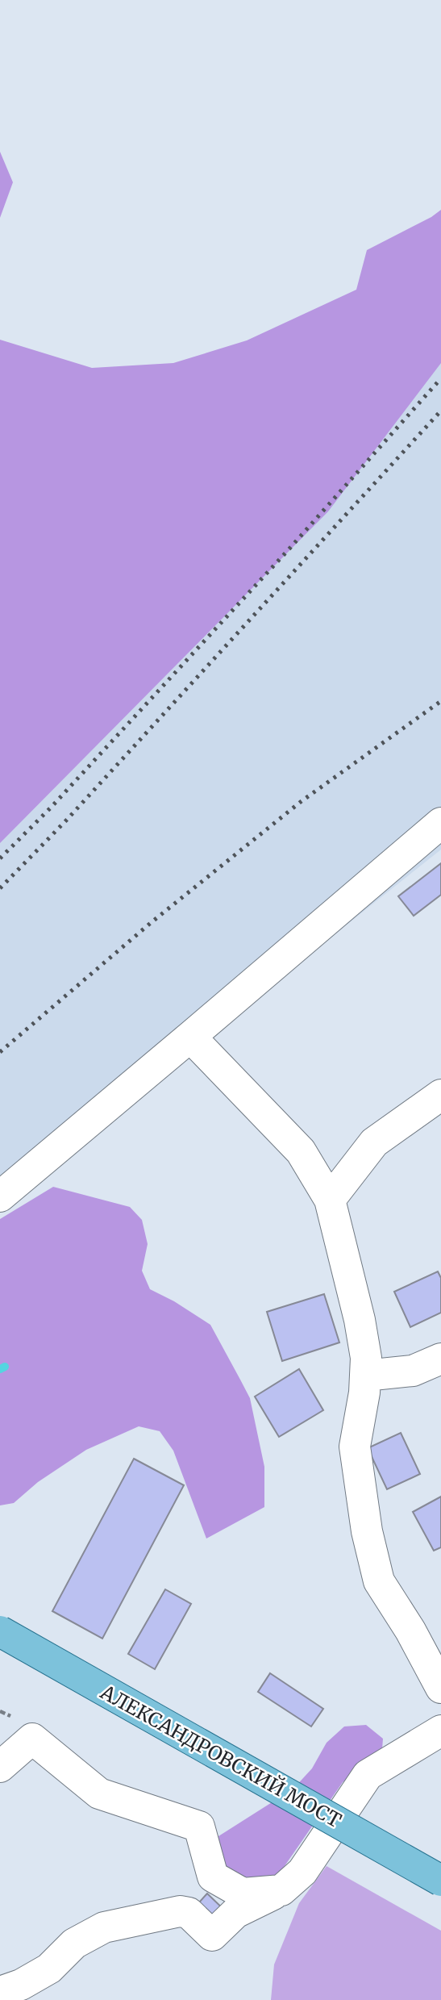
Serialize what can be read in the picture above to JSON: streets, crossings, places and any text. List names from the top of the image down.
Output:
{
  "streets": {
    "main road": ["АЛЕКСАНДРОВСКИЙ МОСТ"]
  }
}
